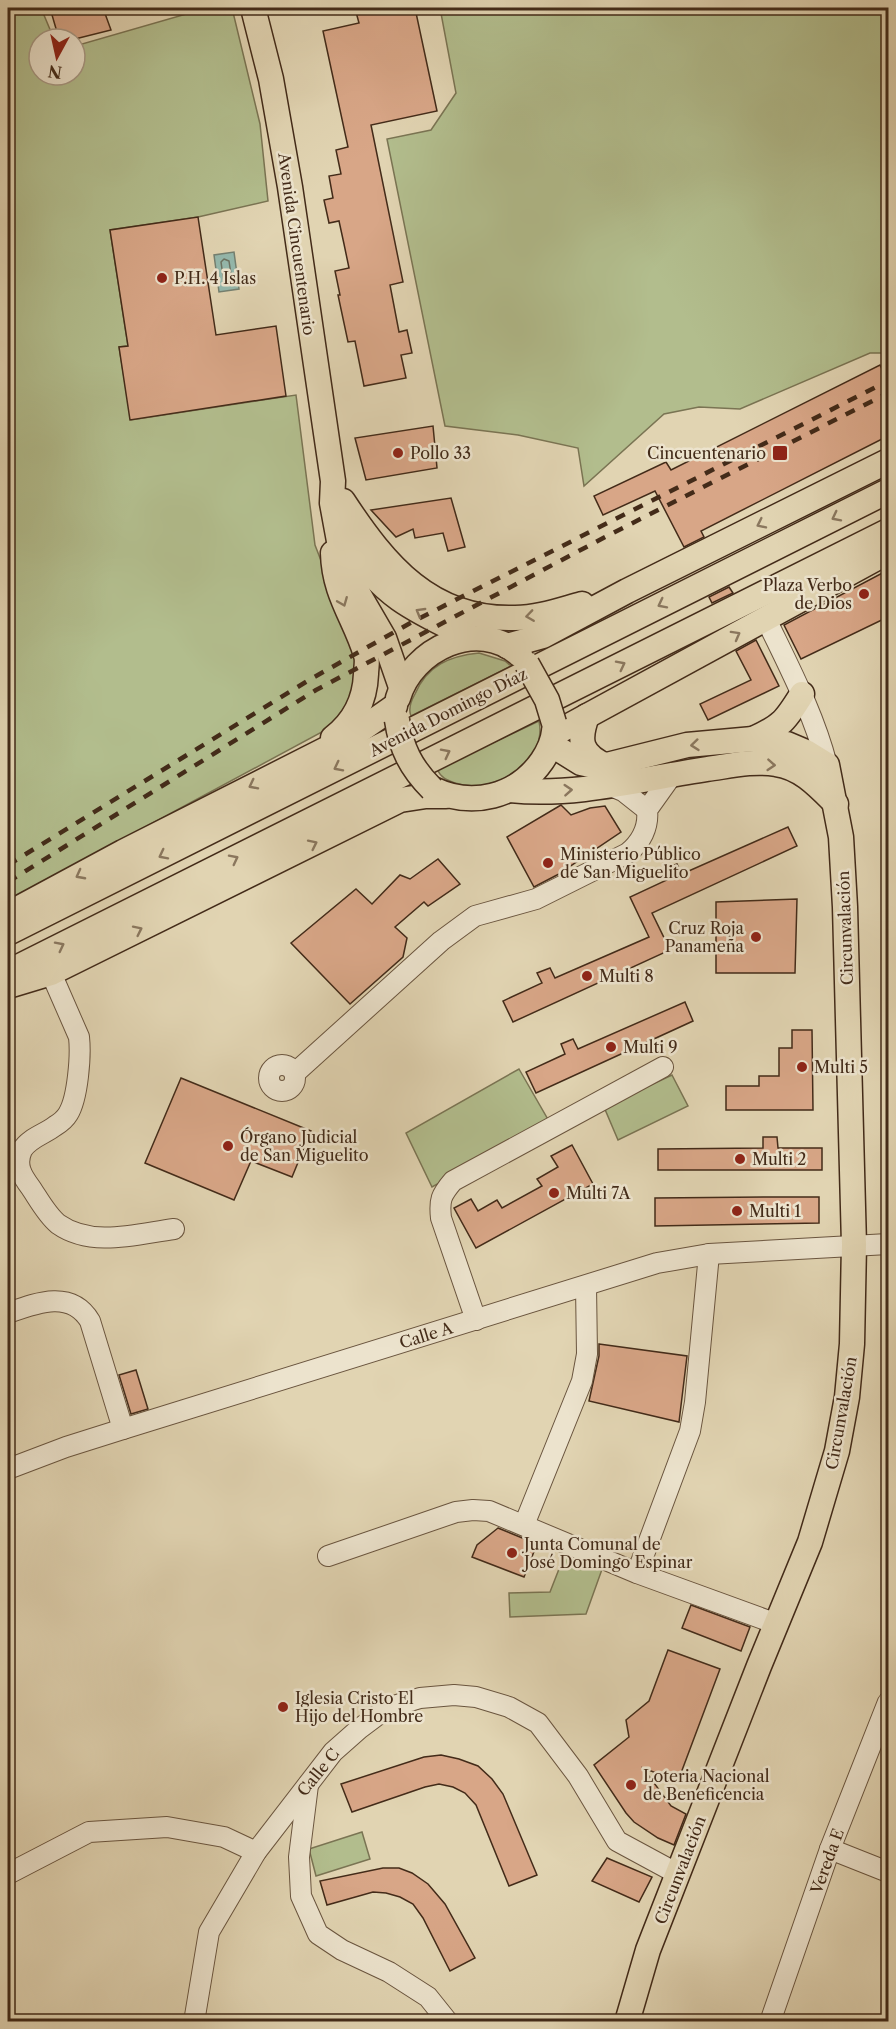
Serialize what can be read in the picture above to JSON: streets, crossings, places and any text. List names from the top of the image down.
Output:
{
  "streets": {
    "main road": ["Avenida Cincuentenario", "Avenida Domingo Díaz", "Circunvalación"],
    "street": ["Calle A", "Calle C", "Vereda E"]
  },
  "crossings": [
    ["Circunvalación", "Calle A"],
    ["Circunvalación", "Calle C"]
  ],
  "places": {
    "other": [
      "P.H. 4 Islas",
      "Pollo 33",
      "Plaza Verbo de Dios",
      "Ministerio Público de San Miguelito",
      "Cruz Roja Panameña",
      "Multi 8",
      "Multi 9",
      "Multi 5",
      "Órgano Judicial de San Miguelito",
      "Multi 2",
      "Multi 7A",
      "Multi 1",
      "Junta Comunal de José Domingo Espinar",
      "Iglesia Cristo El Hijo del Hombre",
      "Loteria Nacional de Beneficencia"
    ],
    "transit": ["Cincuentenario"]
  },
  "north": "bottom"
}
